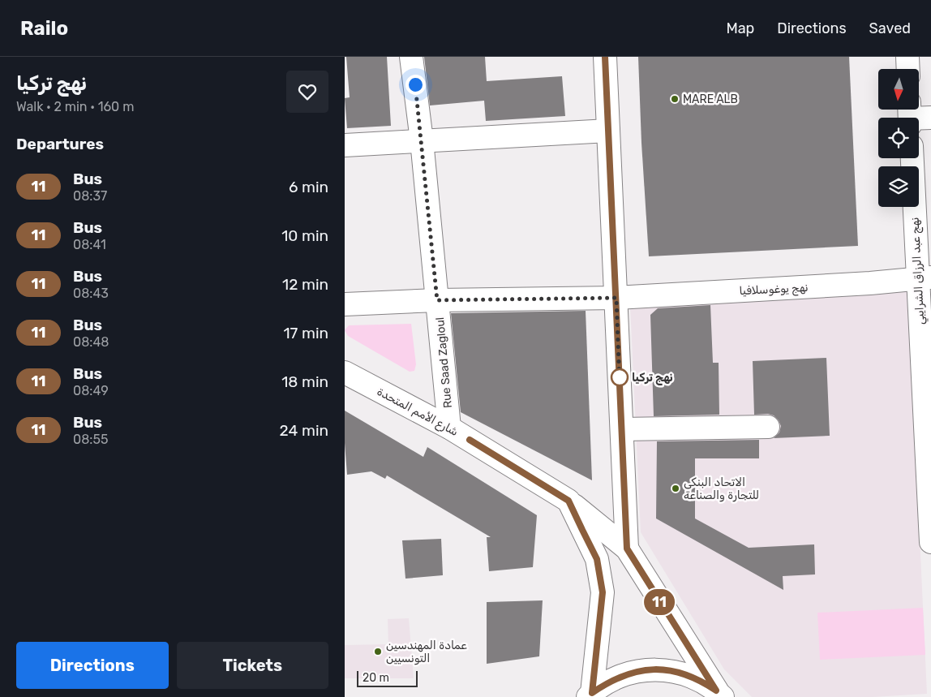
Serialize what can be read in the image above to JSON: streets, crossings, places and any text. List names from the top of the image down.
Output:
{
  "streets": {
    "street": [
      "نهج عبد الرزاق الشرايبي",
      "نهج يوغوسلافيا",
      "Rue Saad Zagloul",
      "شارع الأمم المتحدة"
    ]
  },
  "crossings": [
    ["نهج عبد الرزاق الشرايبي", "نهج يوغوسلافيا"],
    ["نهج يوغوسلافيا", "Rue Saad Zagloul"],
    ["Rue Saad Zagloul", "شارع الأمم المتحدة"]
  ],
  "places": [
    "MARE ALB",
    "نهج تركيا",
    "الاتحاد البنكي للتجارة والصناعة",
    "عمادة المهندسين التونسيين"
  ],
  "lines": ["bus line 11"],
  "scale_bar": "20 m",
  "north": "bottom",
  "page": {
    "header": "Railo",
    "nav": ["Map", "Directions", "Saved"],
    "heading": [
      ["نهج تركيا", "Walk · 2 min · 160 m"],
      "Departures"
    ],
    "on_map": "11",
    "list": [
      {
        "mark": "11",
        "name": "Bus",
        "note": "08:37",
        "value": "6 min"
      },
      {
        "mark": "11",
        "name": "Bus",
        "note": "08:41",
        "value": "10 min"
      },
      {
        "mark": "11",
        "name": "Bus",
        "note": "08:43",
        "value": "12 min"
      },
      {
        "mark": "11",
        "name": "Bus",
        "note": "08:48",
        "value": "17 min"
      },
      {
        "mark": "11",
        "name": "Bus",
        "note": "08:49",
        "value": "18 min"
      },
      {
        "mark": "11",
        "name": "Bus",
        "note": "08:55",
        "value": "24 min"
      }
    ],
    "buttons": ["Directions", "Tickets"],
    "scale": "20 m"
  }
}
